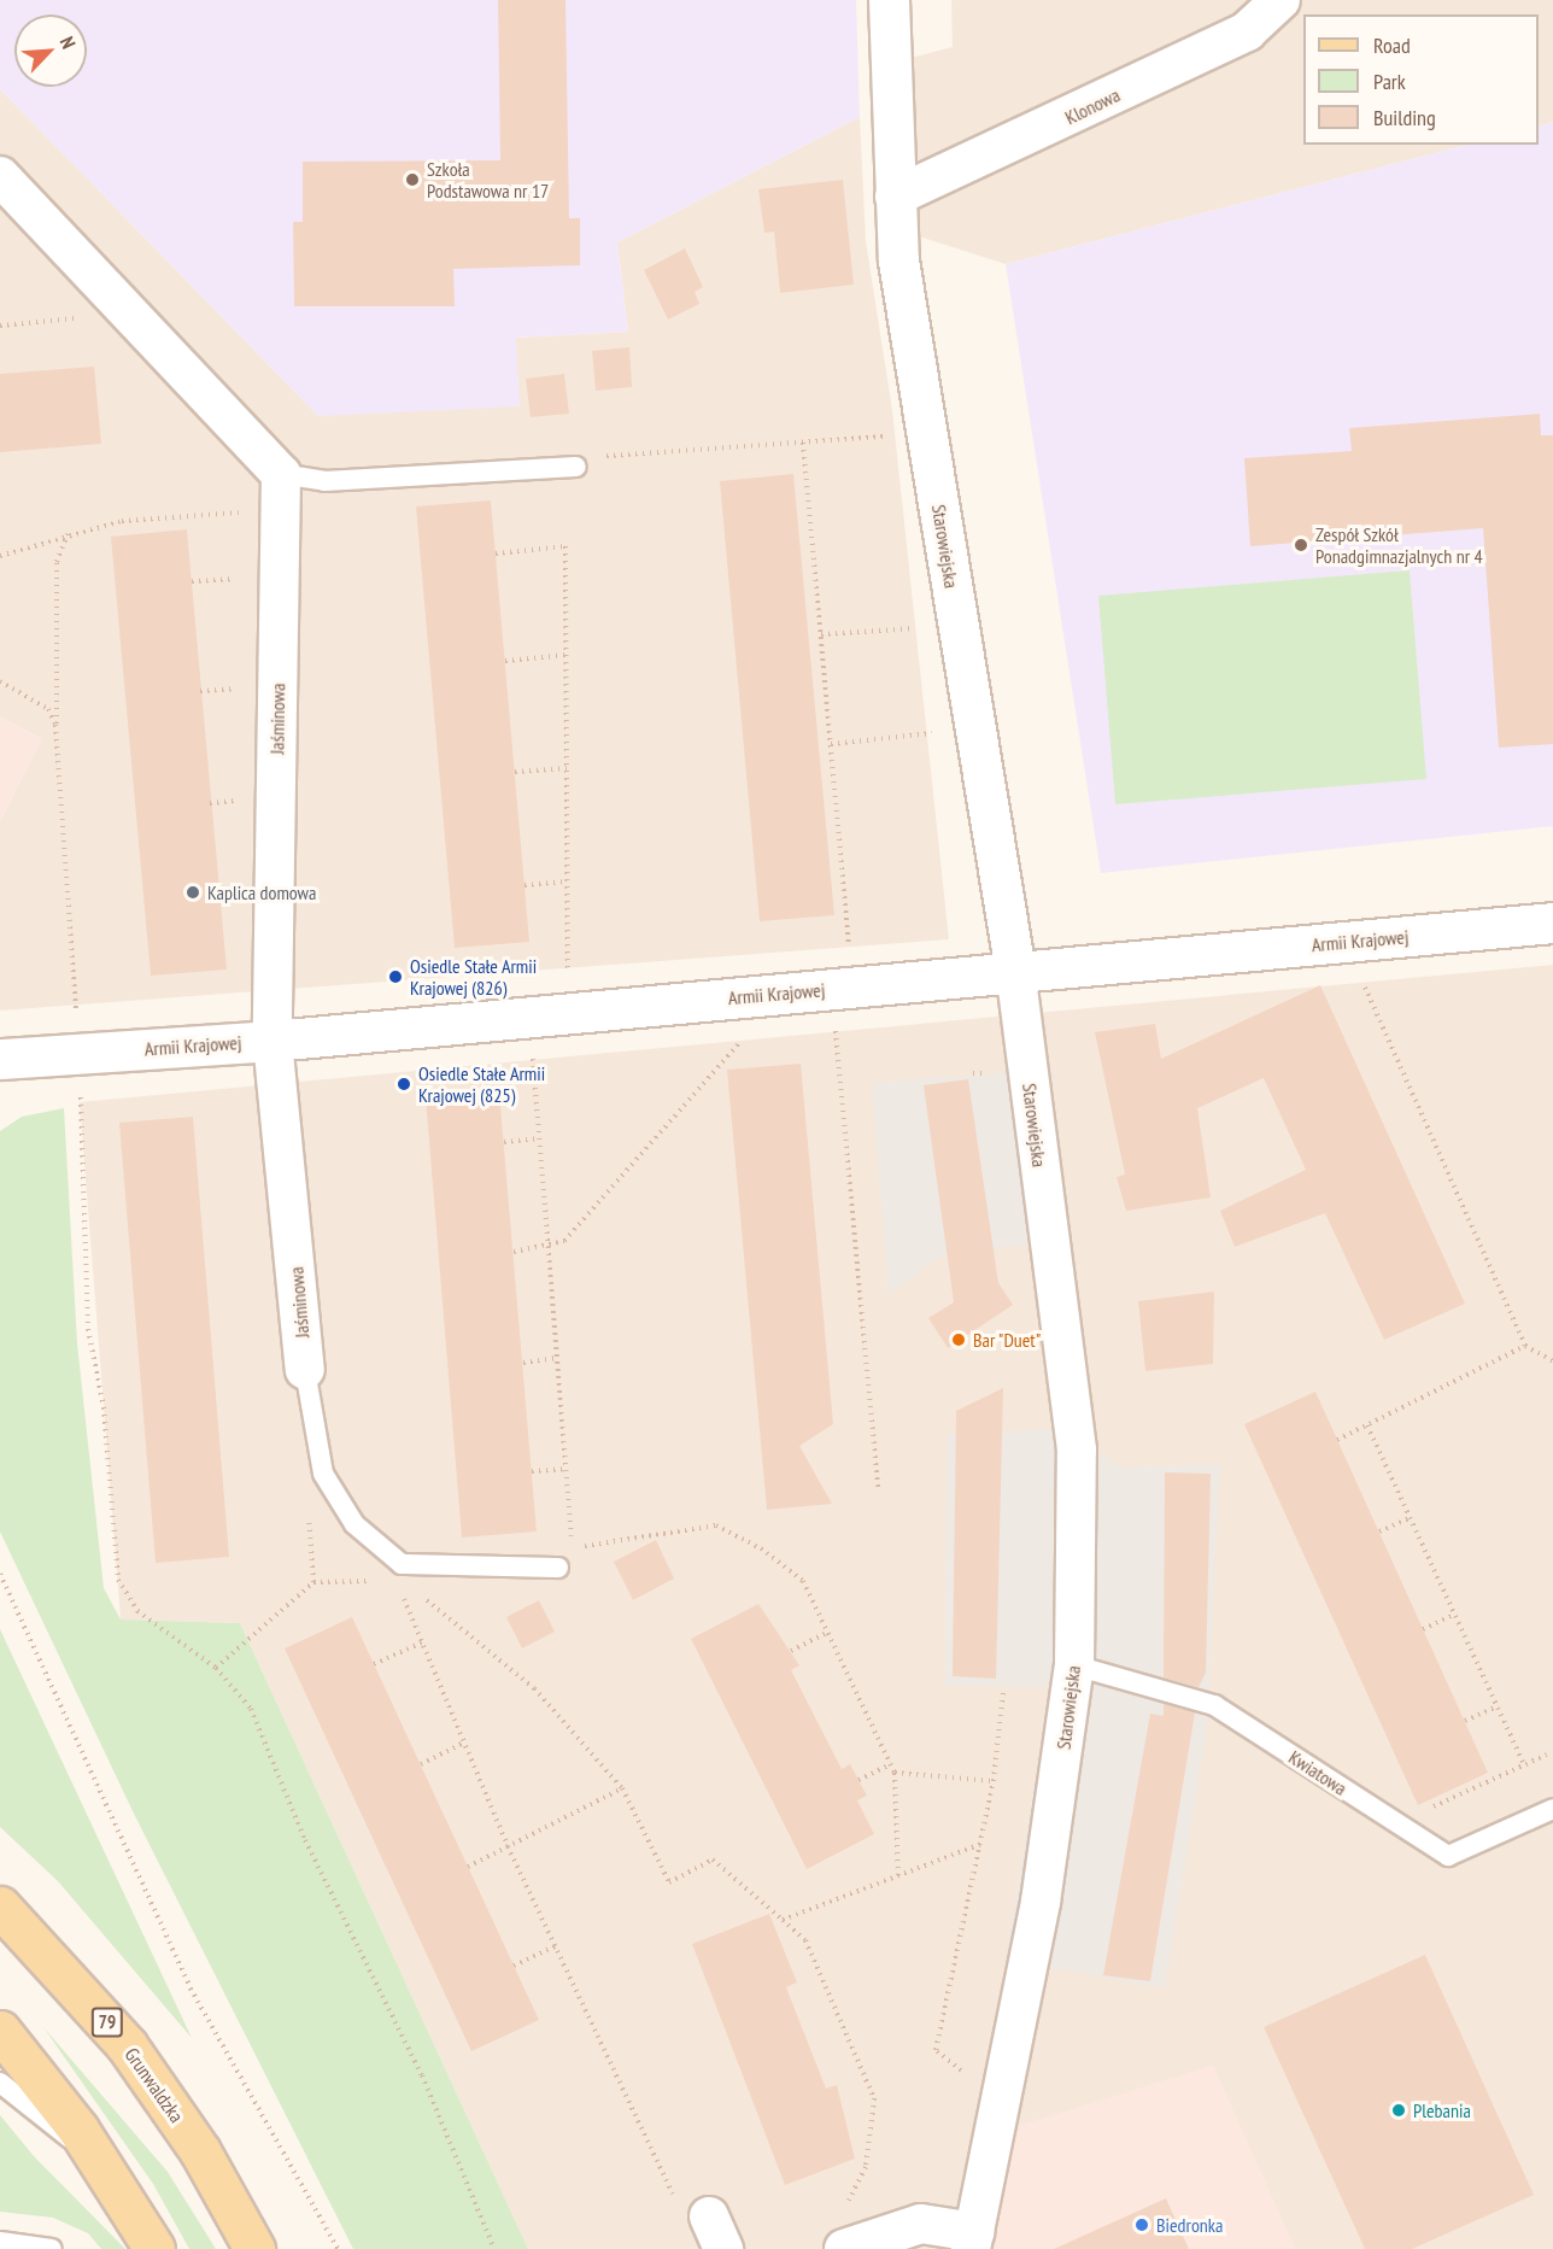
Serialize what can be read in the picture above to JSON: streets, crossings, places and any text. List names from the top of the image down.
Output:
{
  "streets": {
    "main road": ["79", "Grunwaldzka"],
    "street": [
      "Klonowa",
      "Starowiejska",
      "Jaśminowa",
      "Armii Krajowej"
    ],
    "lane": ["Kwiatowa"]
  },
  "crossings": [
    ["Klonowa", "Starowiejska"],
    ["Starowiejska", "Armii Krajowej"],
    ["Starowiejska", "Kwiatowa"],
    ["Jaśminowa", "Armii Krajowej"]
  ],
  "places": [
    "Szkoła Podstawowa nr 17",
    "Zespół Szkół Ponadgimnazjalnych nr 4",
    "Kaplica domowa",
    "Osiedle Stałe Armii Krajowej (826)",
    "Osiedle Stałe Armii Krajowej (825)",
    "Bar \"Duet\"",
    "Plebania",
    "Biedronka"
  ],
  "legend": ["Road", "Park", "Building"],
  "north": "top right"
}
